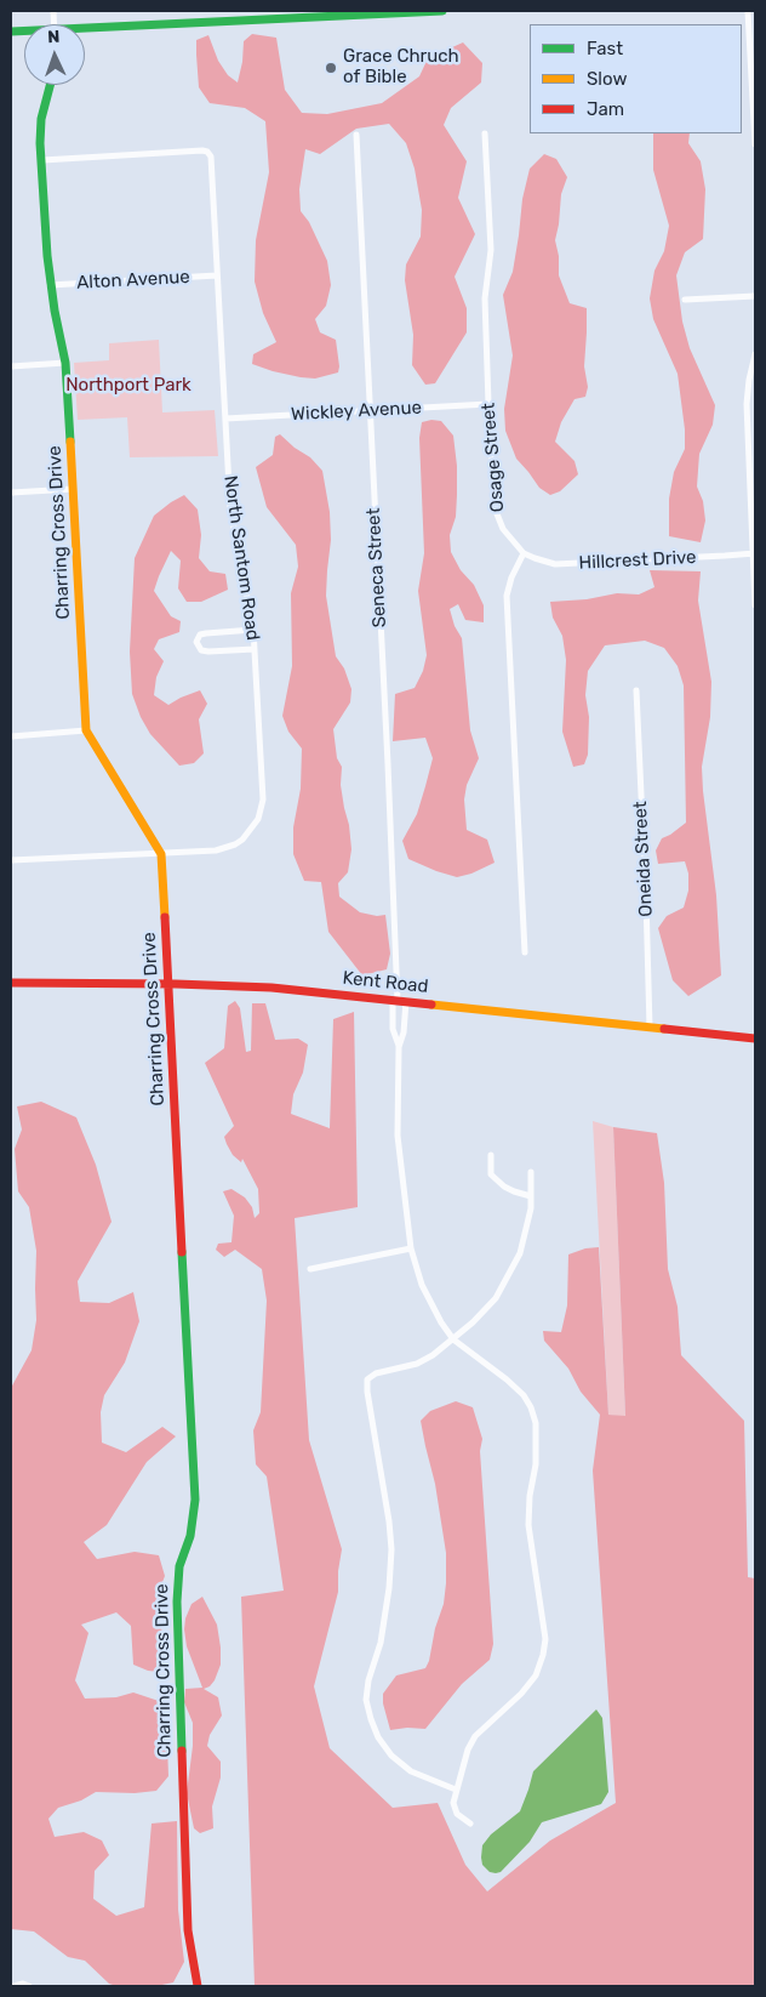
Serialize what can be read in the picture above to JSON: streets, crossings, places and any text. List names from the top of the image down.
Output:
{
  "streets": {
    "street": [
      "Alton Avenue",
      "Wickley Avenue",
      "Osage Street",
      "Charring Cross Drive",
      "North Santom Road",
      "Hillcrest Drive",
      "Seneca Street",
      "Oneida Street",
      "Kent Road"
    ]
  },
  "crossings": [
    ["Alton Avenue", "Charring Cross Drive"],
    ["Alton Avenue", "North Santom Road"],
    ["Wickley Avenue", "Osage Street"],
    ["Wickley Avenue", "North Santom Road"],
    ["Wickley Avenue", "Seneca Street"],
    ["Osage Street", "Hillcrest Drive"],
    ["Charring Cross Drive", "North Santom Road"],
    ["Charring Cross Drive", "Kent Road"],
    ["Seneca Street", "Kent Road"],
    ["Oneida Street", "Kent Road"]
  ],
  "parks": ["Northport Park"],
  "places": ["Grace Chruch of Bible"],
  "legend": ["Fast", "Slow", "Jam"],
  "north": "top"
}
